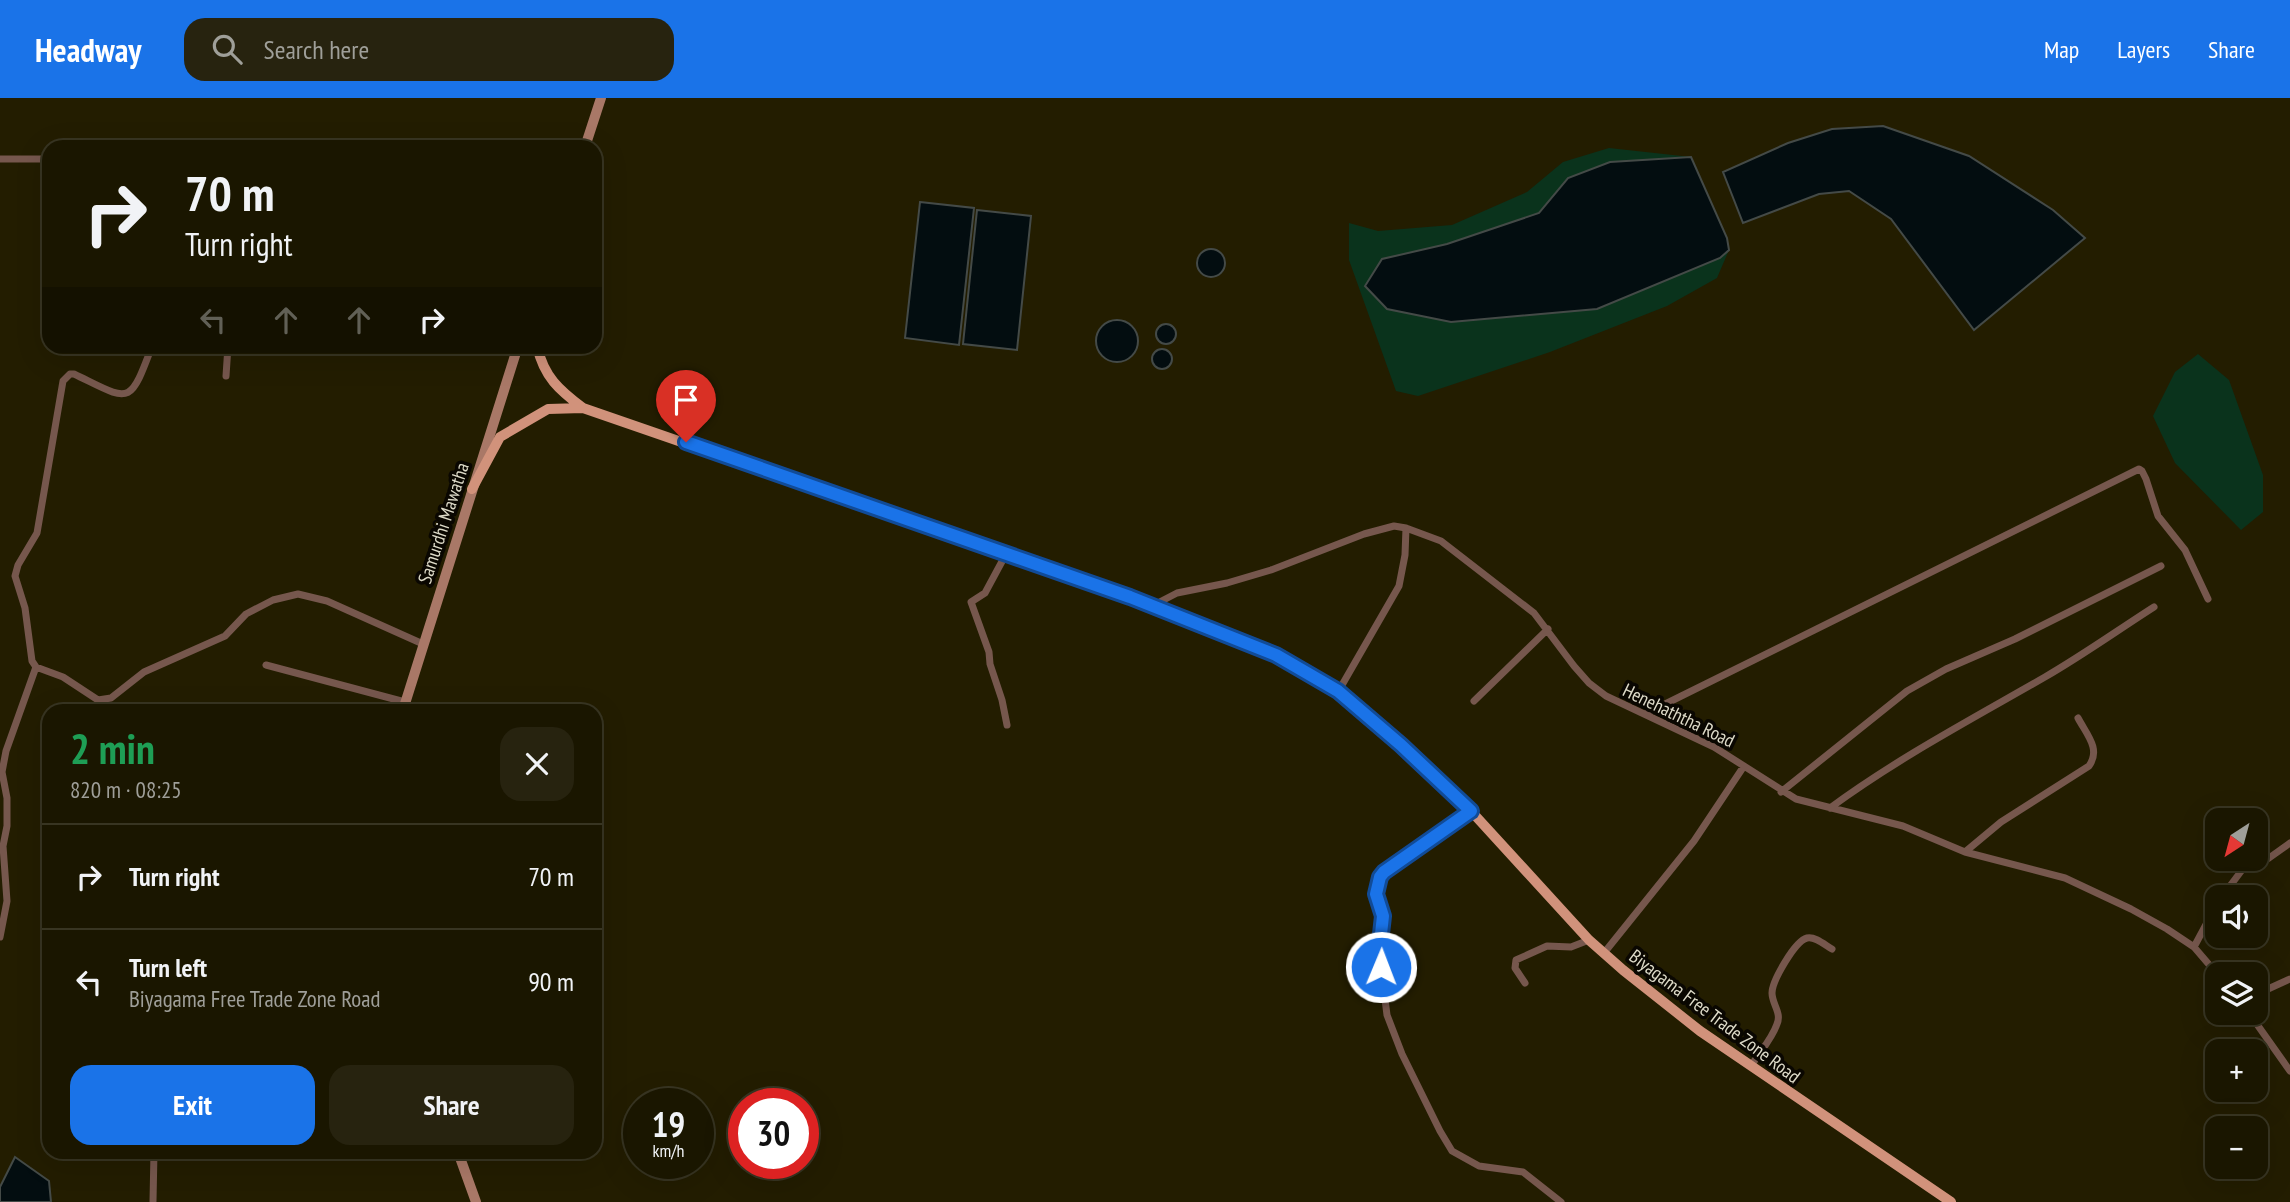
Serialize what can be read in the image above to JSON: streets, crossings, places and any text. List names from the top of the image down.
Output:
{
  "streets": {
    "main road": ["Samurdhi Mawatha", "Biyagama Free Trade Zone Road"],
    "street": ["Henehaththa Road"]
  },
  "crossings": [
    ["Samurdhi Mawatha", "Biyagama Free Trade Zone Road"],
    ["Henehaththa Road", "Biyagama Free Trade Zone Road"]
  ],
  "north": "bottom left",
  "page": {
    "header": "Headway",
    "search": "Search here",
    "nav": ["Map", "Layers", "Share"],
    "turn": ["70 m", "Turn right"],
    "heading": ["2 min", "820 m · 08:25"],
    "map_buttons": ["+", "−"],
    "list": [
      {
        "name": "Turn right",
        "value": "70 m"
      },
      {
        "name": "Turn left",
        "note": "Biyagama Free Trade Zone Road",
        "value": "90 m"
      }
    ],
    "buttons": ["Exit", "Share"],
    "speed": "19 km/h",
    "limit": "30"
  }
}
